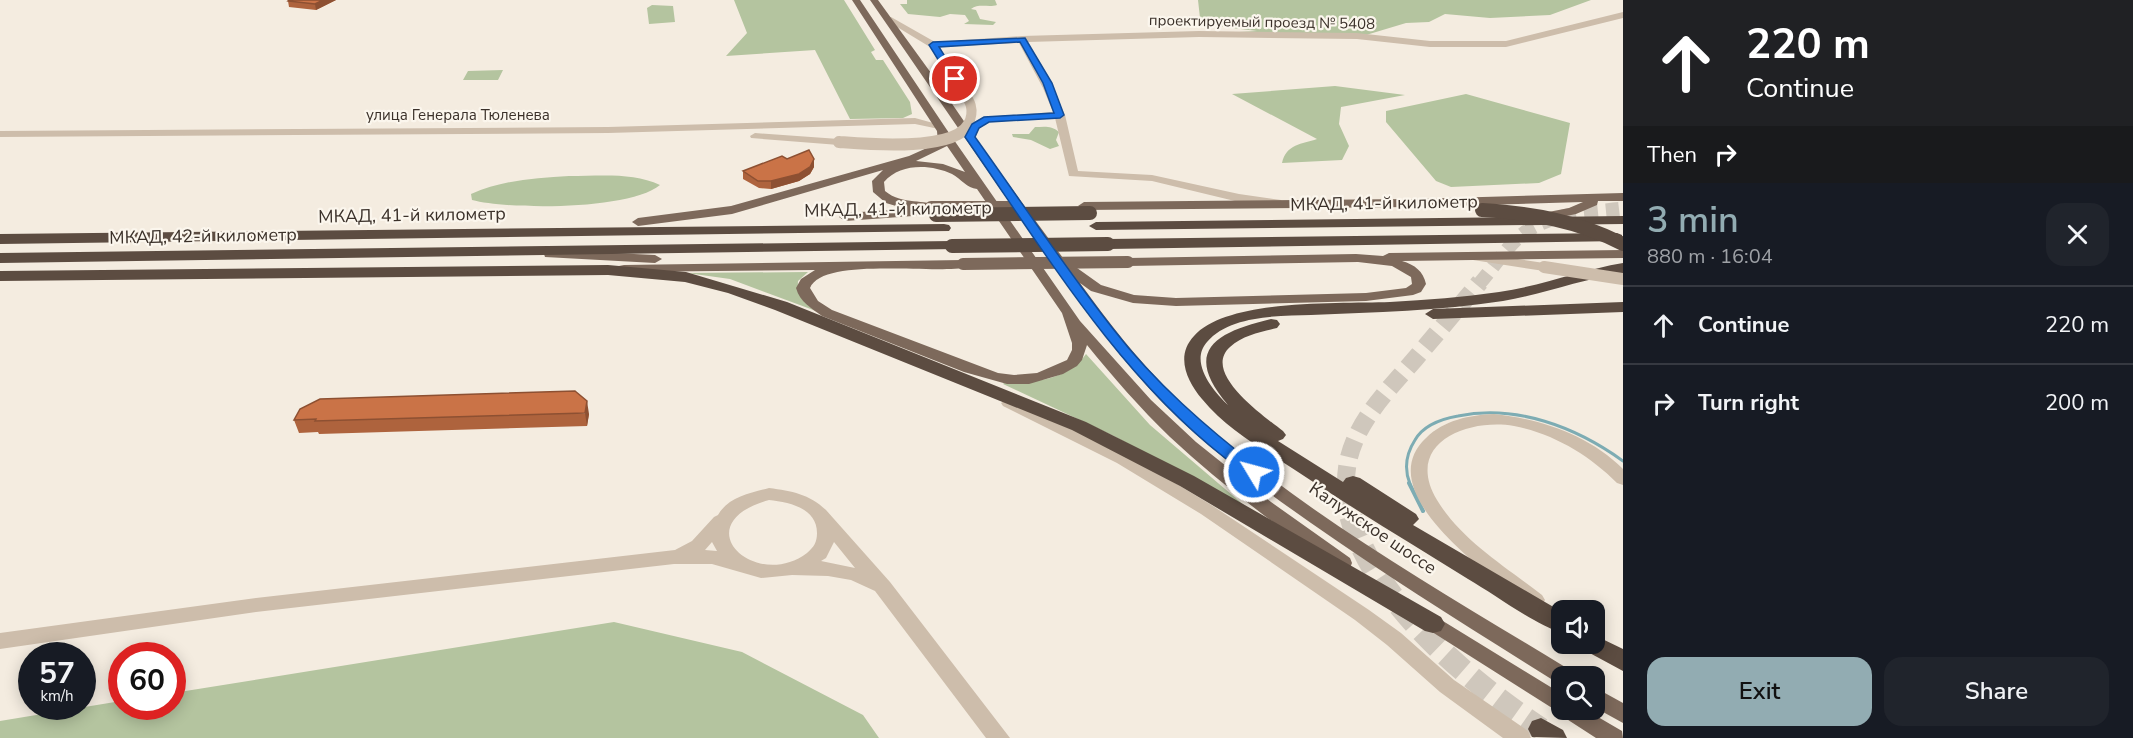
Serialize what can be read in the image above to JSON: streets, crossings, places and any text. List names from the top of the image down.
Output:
{
  "streets": {
    "highway": ["МКАД, 41-й километр", "МКАД, 42-й километр"],
    "main road": ["Калужское шоссе"],
    "street": ["проектируемый проезд № 5408", "улица Генерала Тюленева"]
  },
  "crossings": [
    ["МКАД, 41-й километр", "МКАД, 42-й километр"]
  ],
  "page": {
    "turn": ["220 m", "Continue"],
    "then": "Then",
    "heading": ["3 min", "880 m · 16:04"],
    "list": [
      {
        "name": "Continue",
        "value": "220 m"
      },
      {
        "name": "Turn right",
        "value": "200 m"
      }
    ],
    "speed": "57 km/h",
    "limit": "60",
    "buttons": ["Exit", "Share"]
  }
}
